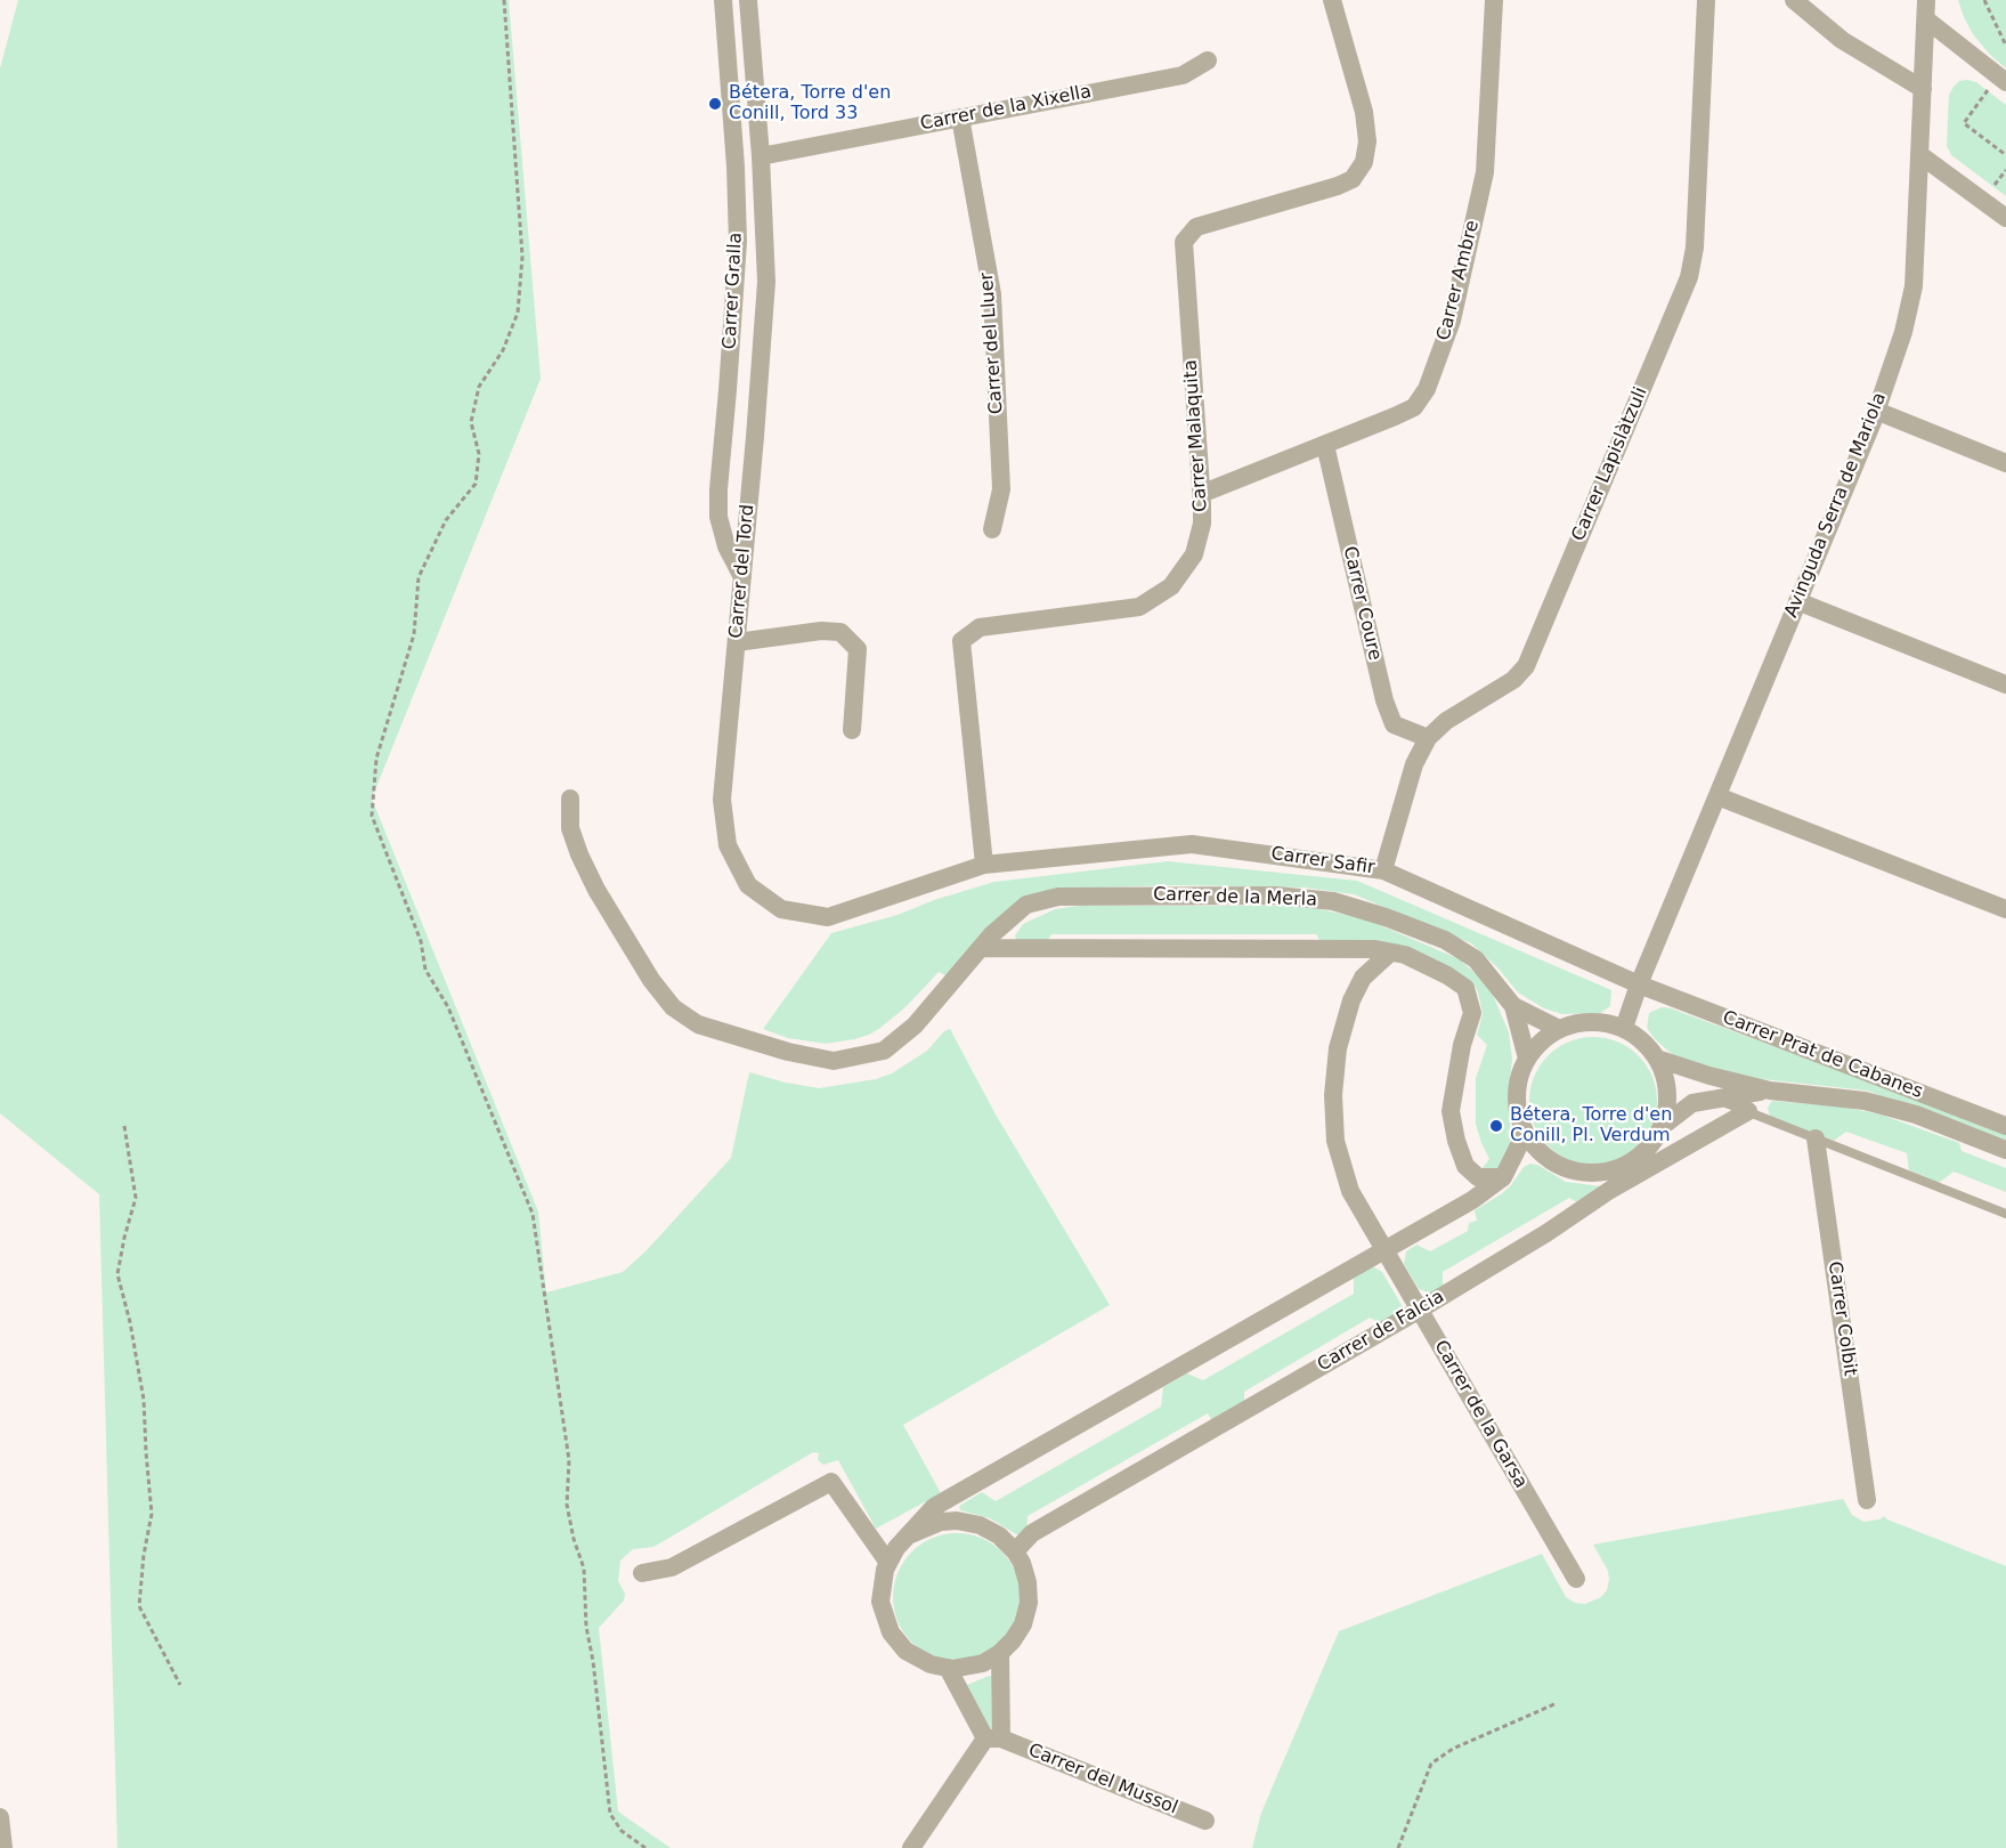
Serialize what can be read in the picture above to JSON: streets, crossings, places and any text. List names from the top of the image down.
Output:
{
  "streets": {
    "street": [
      "Carrer de la Xixella",
      "Carrer Ambre",
      "Carrer Gralla",
      "Carrer del Lluer",
      "Carrer Malaquita",
      "Carrer Lapislàtzuli",
      "Avinguda Serra de Mariola",
      "Carrer del Tord",
      "Carrer Coure",
      "Carrer Safir",
      "Carrer de la Merla",
      "Carrer Prat de Cabanes",
      "Carrer Colbit",
      "Carrer de Falcia",
      "Carrer de la Garsa",
      "Carrer del Mussol"
    ]
  },
  "crossings": [
    ["Carrer de la Xixella", "Carrer del Lluer"],
    ["Carrer de la Xixella", "Carrer del Tord"],
    ["Carrer Ambre", "Carrer Malaquita"],
    ["Carrer Ambre", "Carrer Coure"],
    ["Carrer Gralla", "Carrer del Tord"],
    ["Carrer Malaquita", "Carrer del Tord"],
    ["Carrer Malaquita", "Carrer Safir"],
    ["Carrer Lapislàtzuli", "Carrer Coure"],
    ["Carrer Lapislàtzuli", "Carrer Safir"],
    ["Avinguda Serra de Mariola", "Carrer Safir"],
    ["Avinguda Serra de Mariola", "Carrer de la Merla"],
    ["Avinguda Serra de Mariola", "Carrer Prat de Cabanes"],
    ["Carrer del Tord", "Carrer Safir"],
    ["Carrer Safir", "Carrer Prat de Cabanes"],
    ["Carrer de Falcia", "Carrer de la Garsa"]
  ],
  "places": ["Bétera, Torre d'en Conill, Tord 33", "Bétera, Torre d'en Conill, Pl. Verdum"]
}
